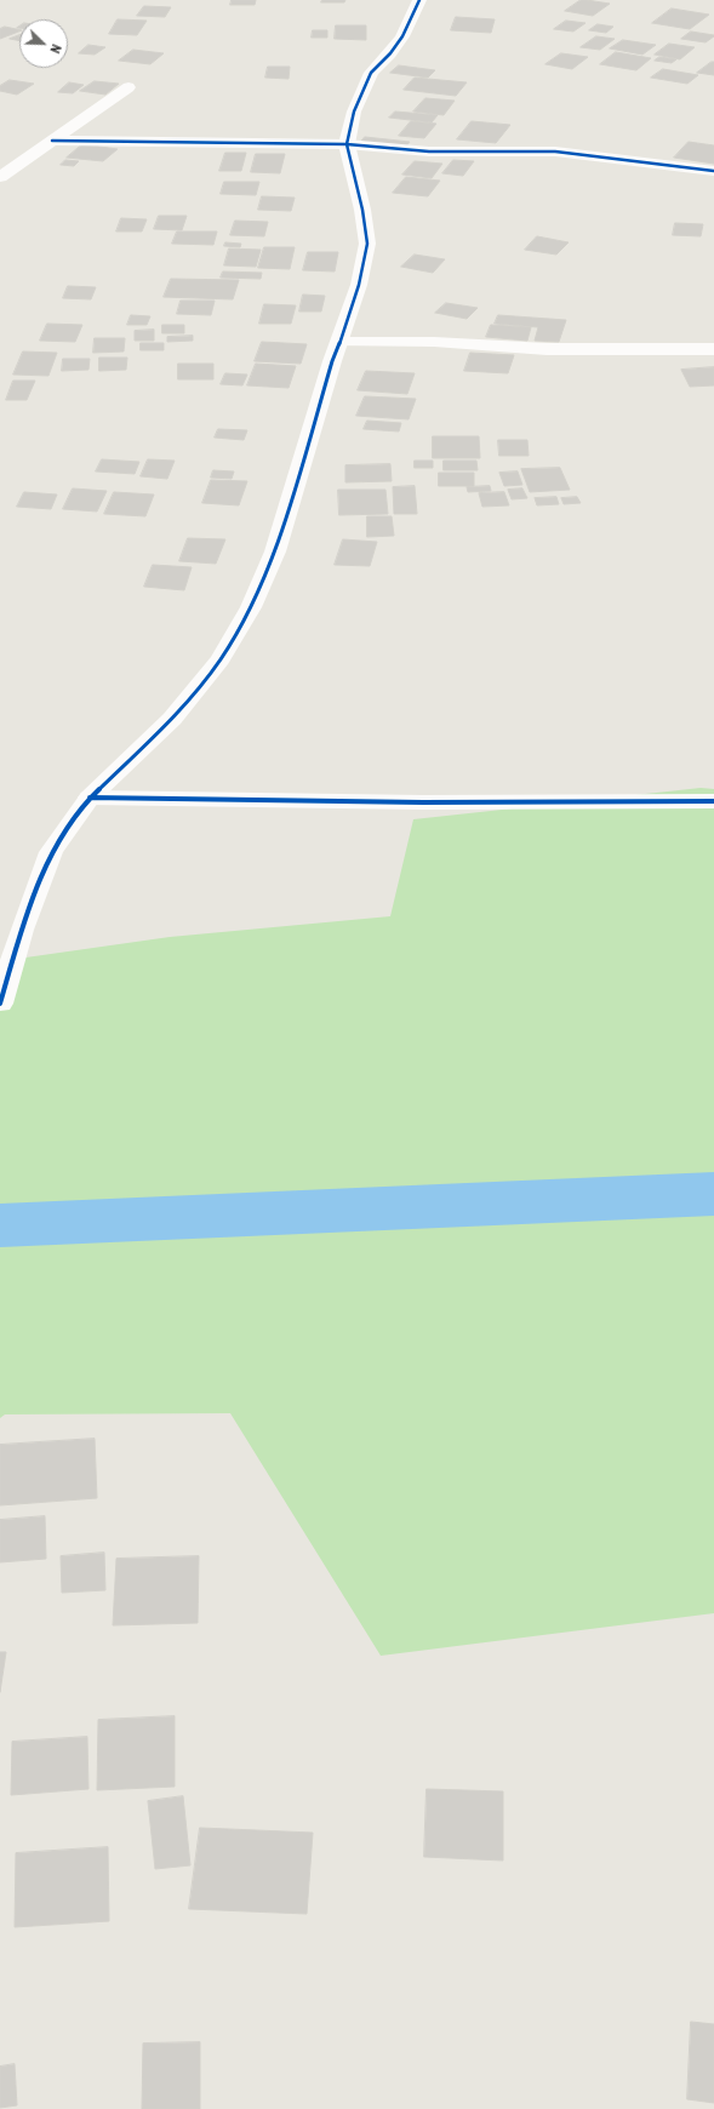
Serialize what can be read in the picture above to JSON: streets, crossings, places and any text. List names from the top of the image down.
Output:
{
  "north": "bottom right"
}
